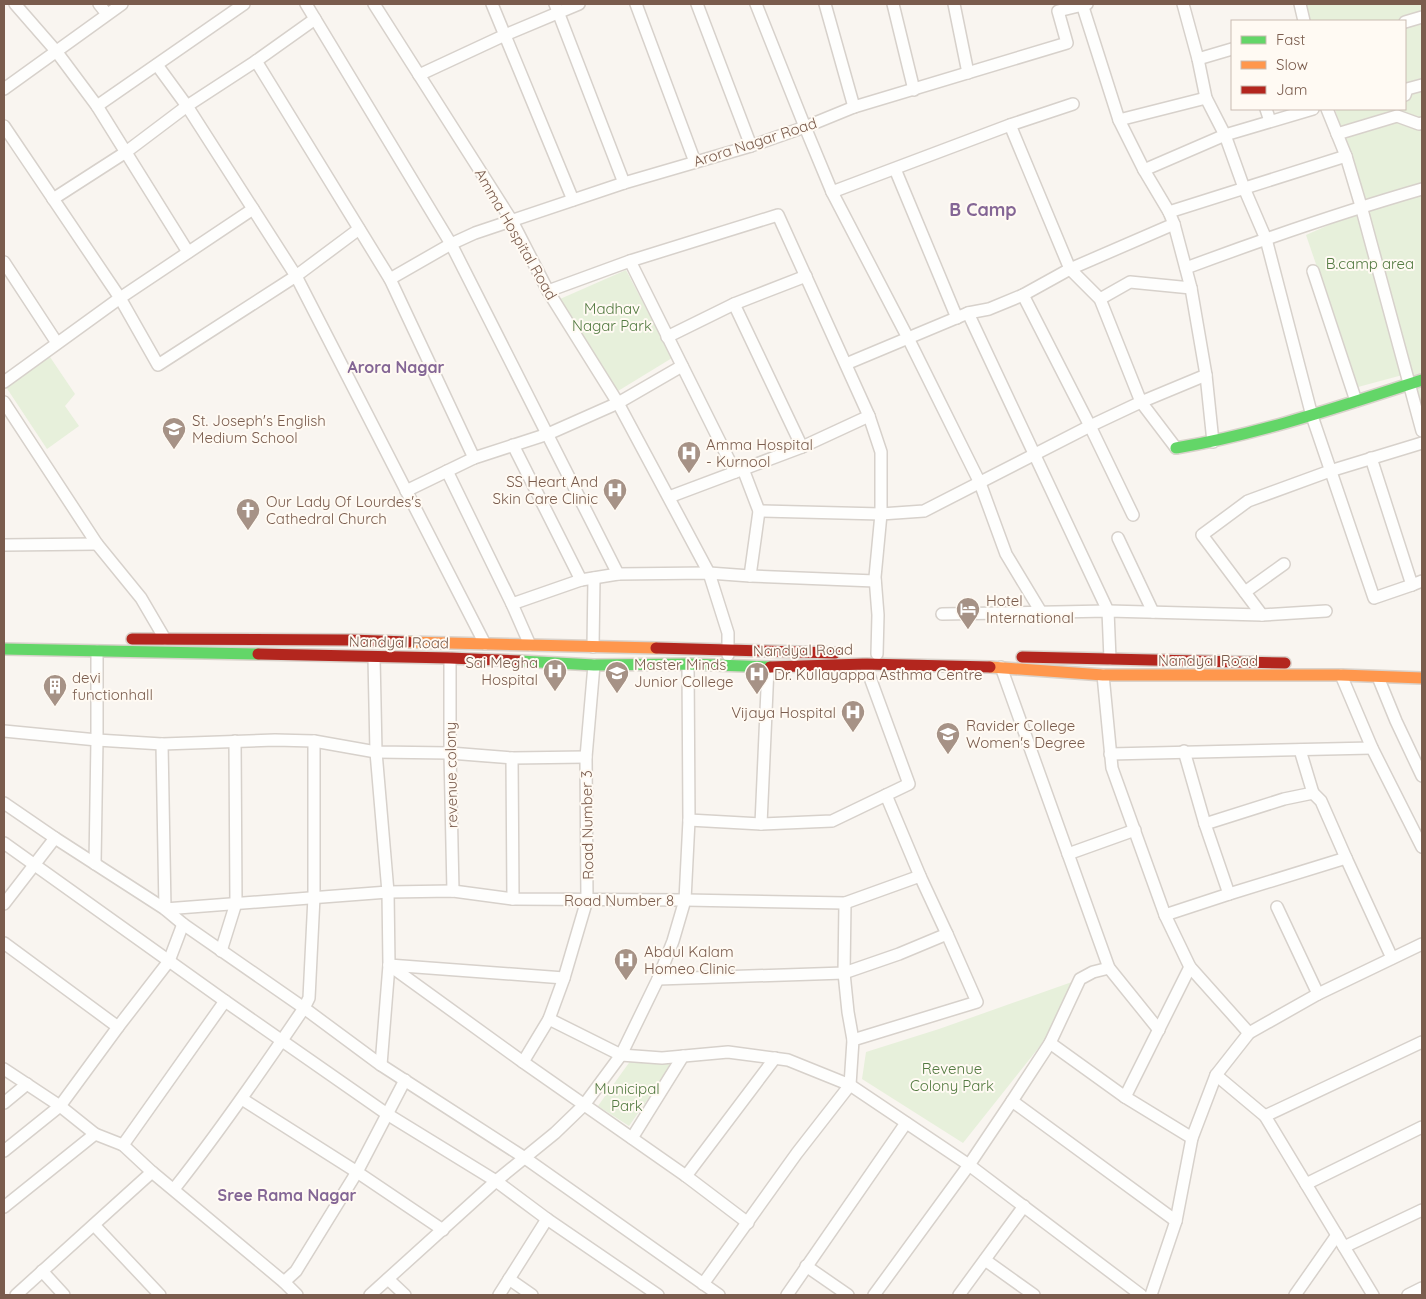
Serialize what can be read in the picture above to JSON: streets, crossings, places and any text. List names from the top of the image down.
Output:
{
  "streets": {
    "main road": ["Nandyal Road"],
    "street": [
      "Arora Nagar Road",
      "Amma Hospital Road",
      "revenue colony",
      "Road Number 3",
      "Road Number 8"
    ]
  },
  "crossings": [
    ["Arora Nagar Road", "Amma Hospital Road"],
    ["Nandyal Road", "revenue colony"],
    ["Nandyal Road", "Road Number 3"],
    ["revenue colony", "Road Number 8"],
    ["Road Number 3", "Road Number 8"]
  ],
  "districts": ["B Camp", "Arora Nagar", "Sree Rama Nagar"],
  "parks": [
    "B.camp area",
    "Madhav Nagar Park",
    "Revenue Colony Park",
    "Municipal Park"
  ],
  "places": {
    "school or university": ["St. Joseph's English Medium School", "Master Minds Junior College", "Ravider College Women's Degree"],
    "hospital": [
      "Amma Hospital - Kurnool",
      "SS Heart And Skin Care Clinic",
      "Sai Megha Hospital",
      "Dr. Kullayappa Asthma Centre",
      "Vijaya Hospital",
      "Abdul Kalam Homeo Clinic"
    ],
    "church": ["Our Lady Of Lourdes's Cathedral Church"],
    "hotel": ["Hotel International"],
    "building": ["devi functionhall"]
  },
  "legend": ["Fast", "Slow", "Jam"]
}
